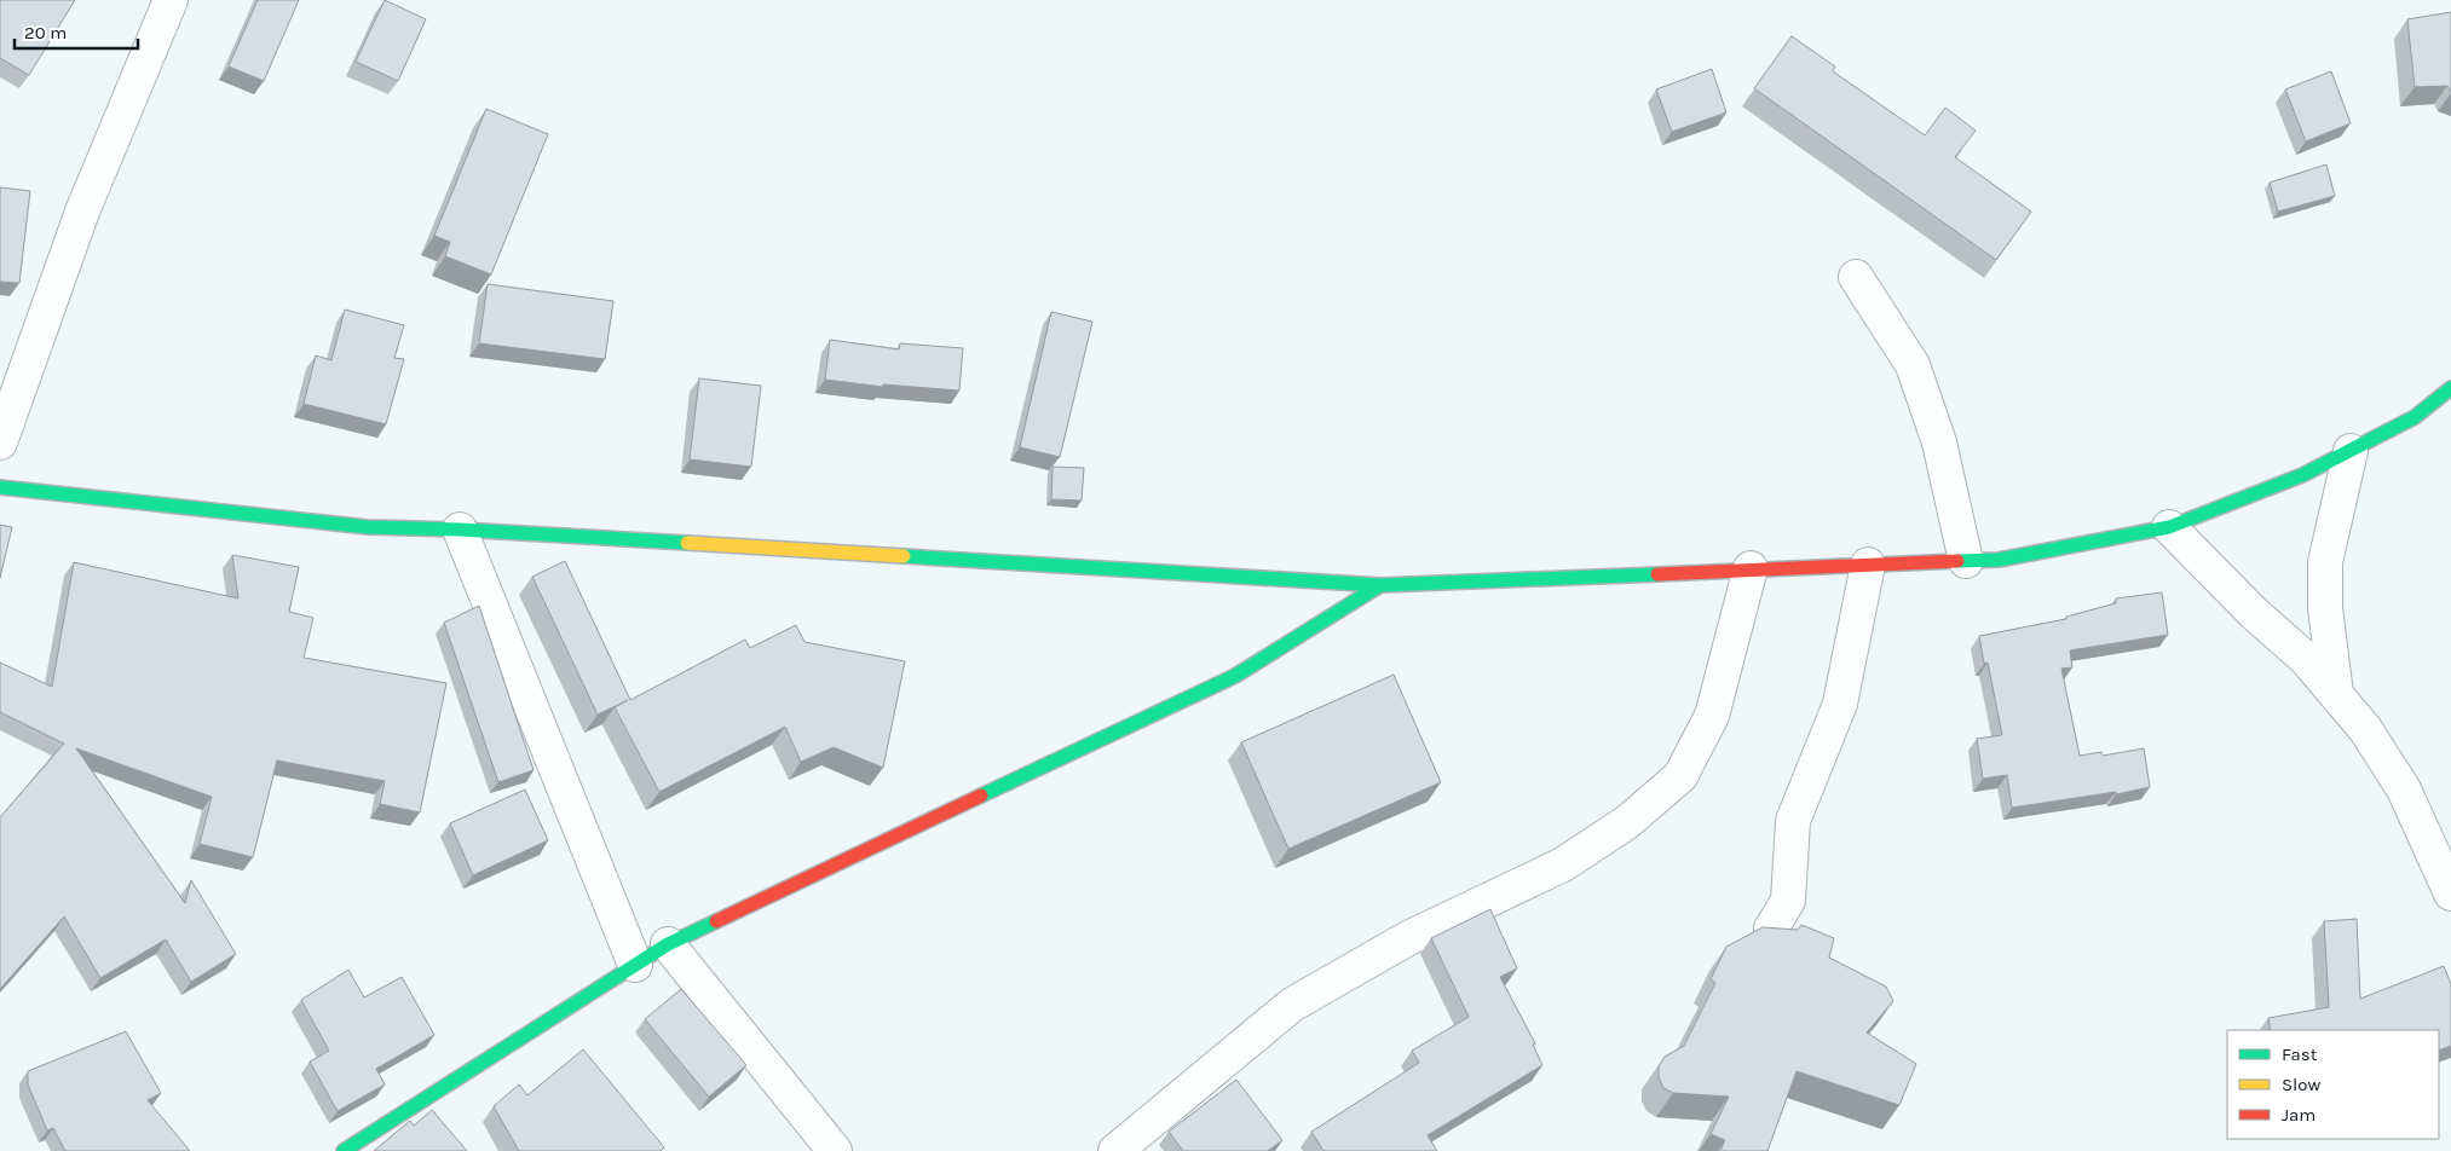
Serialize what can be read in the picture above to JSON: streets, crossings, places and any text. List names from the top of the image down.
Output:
{
  "legend": ["Fast", "Slow", "Jam"],
  "scale_bar": "20 m"
}
